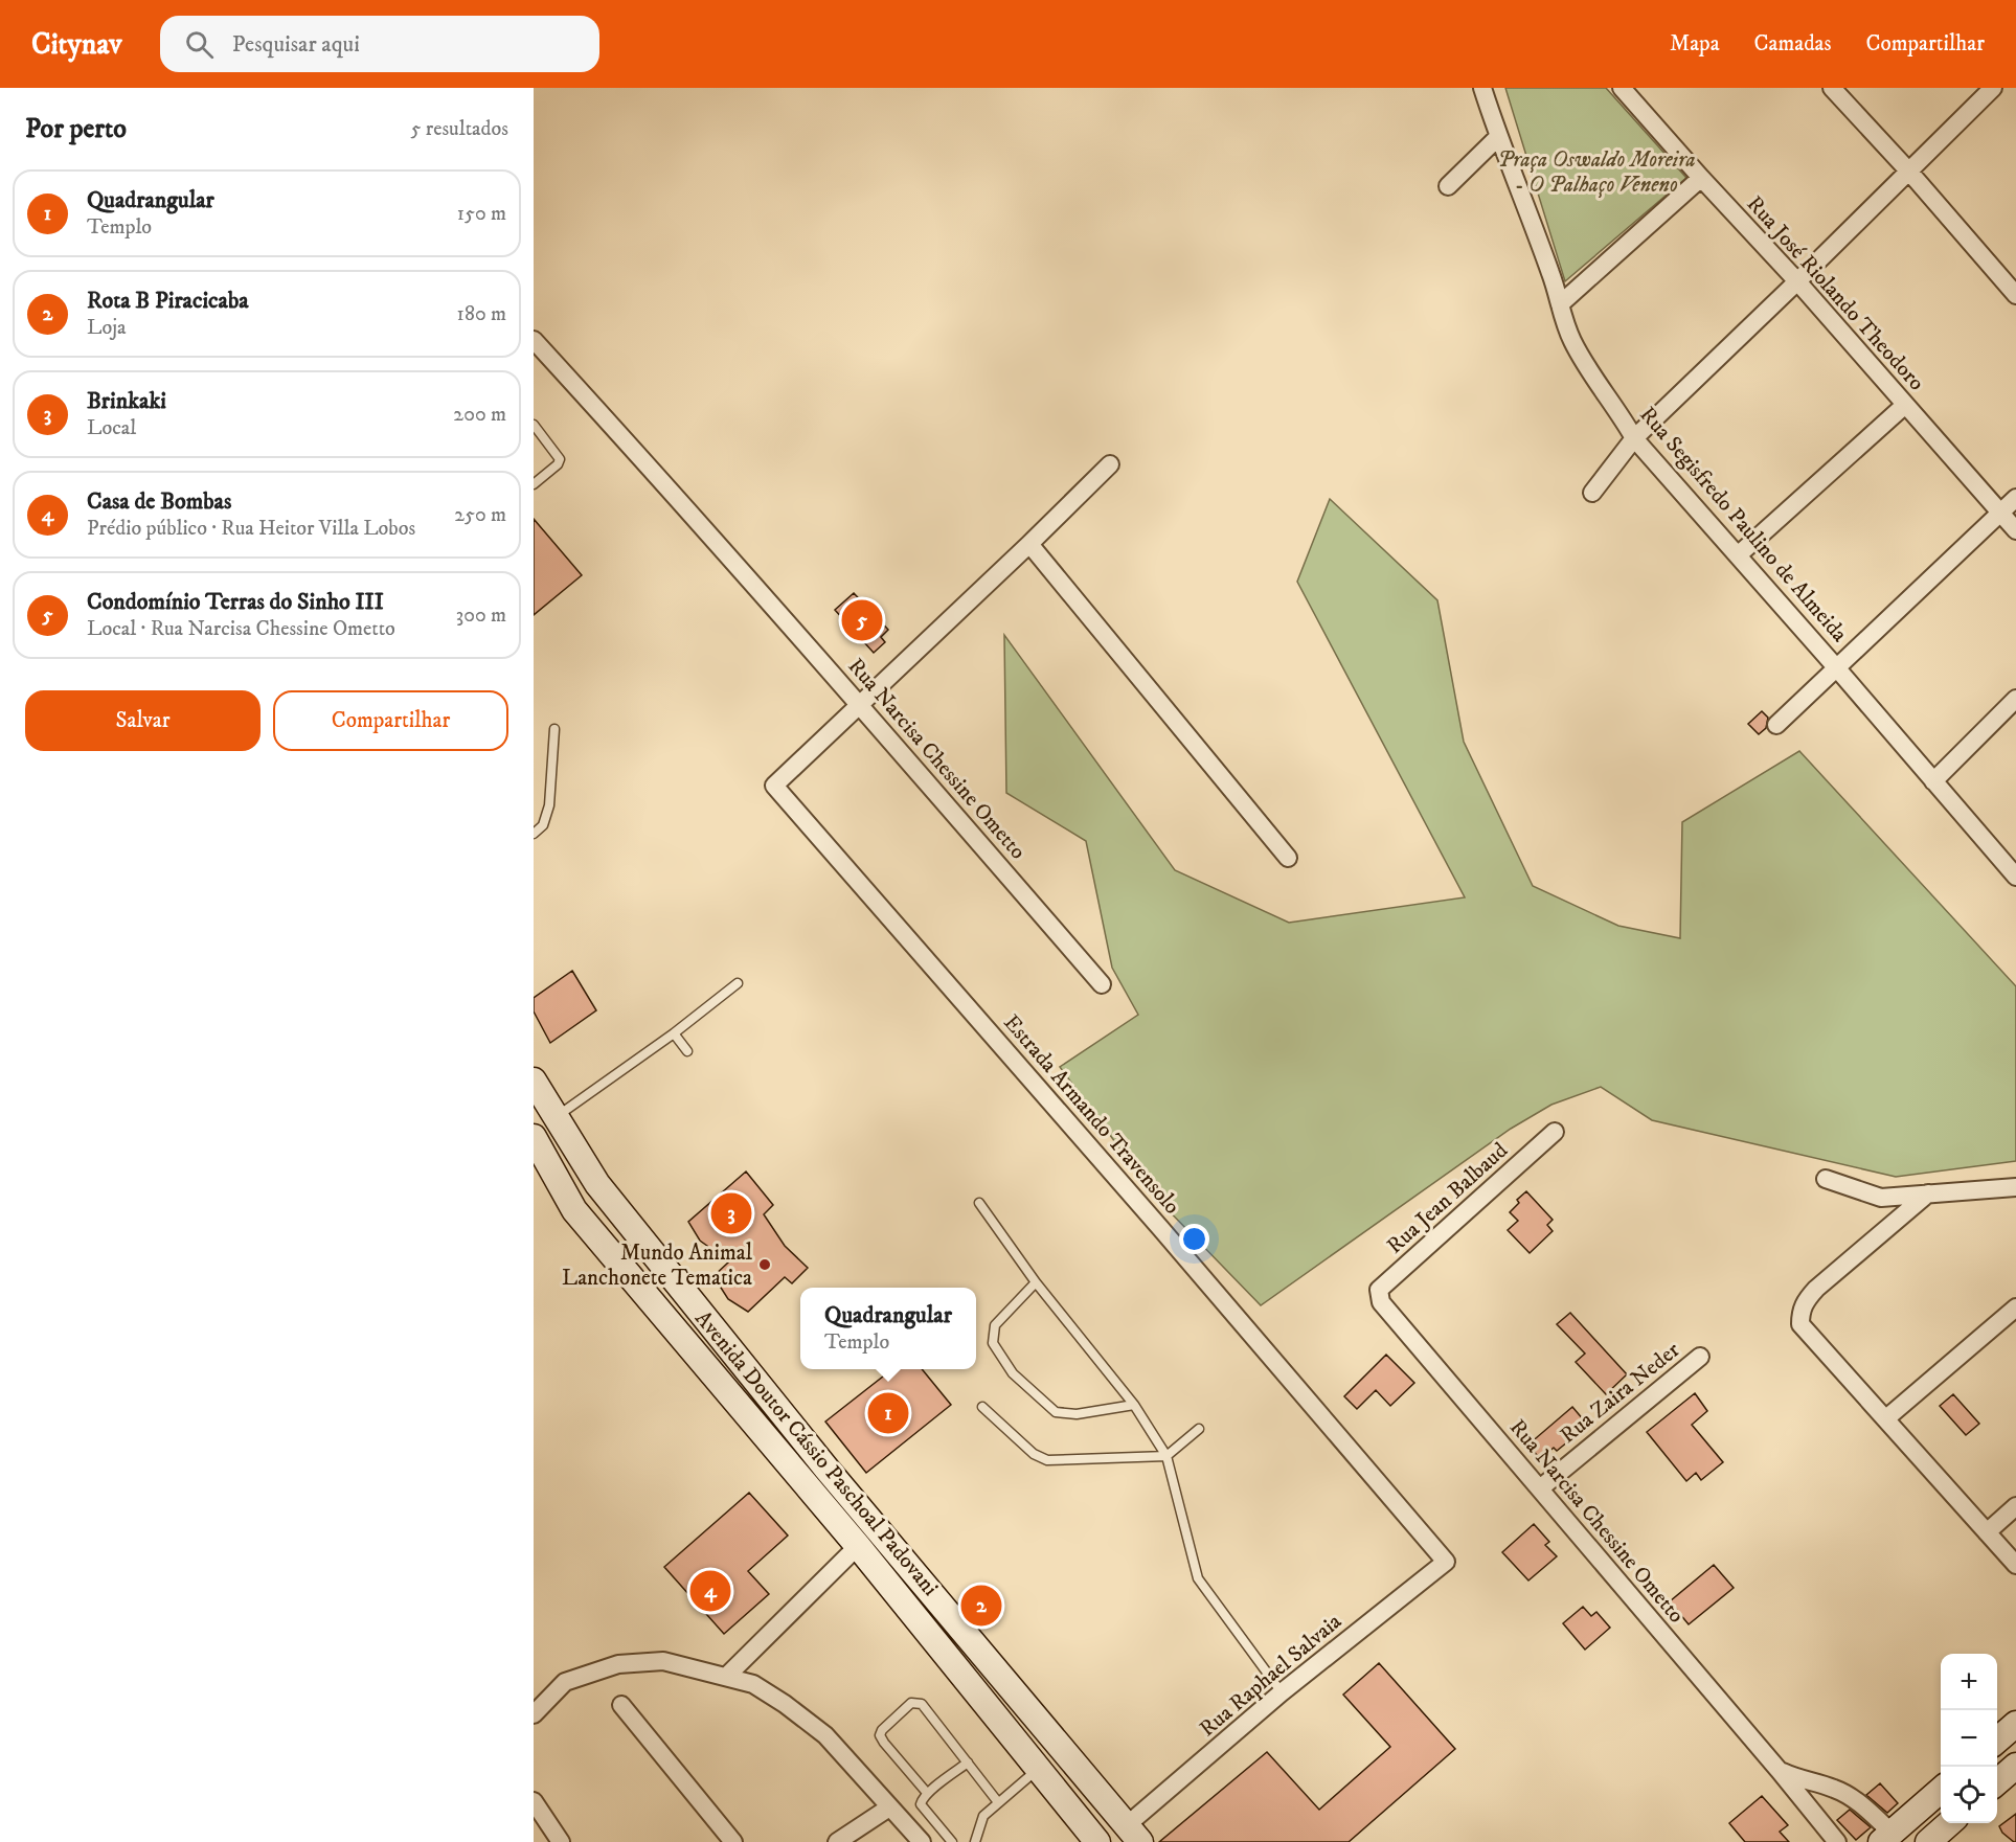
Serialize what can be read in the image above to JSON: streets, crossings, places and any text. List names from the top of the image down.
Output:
{
  "streets": {
    "main road": ["Avenida Doutor Cássio Paschoal Padovani"],
    "street": [
      "Rua José Riolando Theodoro",
      "Rua Segisfredo Paulino de Almeida",
      "Rua Narcisa Chessine Ometto",
      "Estrada Armando Travensolo",
      "Rua Jean Balbaud",
      "Rua Zaira Neder",
      "Rua Raphael Salvaia"
    ]
  },
  "crossings": [
    ["Rua Narcisa Chessine Ometto", "Estrada Armando Travensolo"],
    ["Rua Narcisa Chessine Ometto", "Rua Jean Balbaud"],
    ["Rua Narcisa Chessine Ometto", "Rua Zaira Neder"],
    ["Estrada Armando Travensolo", "Rua Raphael Salvaia"],
    ["Avenida Doutor Cássio Paschoal Padovani", "Rua Raphael Salvaia"]
  ],
  "parks": ["Praça Oswaldo Moreira - O Palhaço Veneno"],
  "places": ["Mundo Animal Lanchonete Tematica"],
  "page": {
    "header": "Citynav",
    "search": "Pesquisar aqui",
    "nav": ["Mapa", "Camadas", "Compartilhar"],
    "heading": ["Por perto", "5 resultados"],
    "list": [
      {
        "mark": "1",
        "name": "Quadrangular",
        "note": "Templo",
        "value": "150 m"
      },
      {
        "mark": "2",
        "name": "Rota B Piracicaba",
        "note": "Loja",
        "value": "180 m"
      },
      {
        "mark": "3",
        "name": "Brinkaki",
        "note": "Local",
        "value": "200 m"
      },
      {
        "mark": "4",
        "name": "Casa de Bombas",
        "note": "Prédio público · Rua Heitor Villa Lobos",
        "value": "250 m"
      },
      {
        "mark": "5",
        "name": "Condomínio Terras do Sinho III",
        "note": "Local · Rua Narcisa Chessine Ometto",
        "value": "300 m"
      }
    ],
    "pins": [
      "5",
      "3",
      "1",
      "4",
      "2"
    ],
    "buttons": ["Salvar", "Compartilhar"],
    "popup": ["Quadrangular", "Templo"],
    "map_buttons": ["+", "−"]
  }
}
